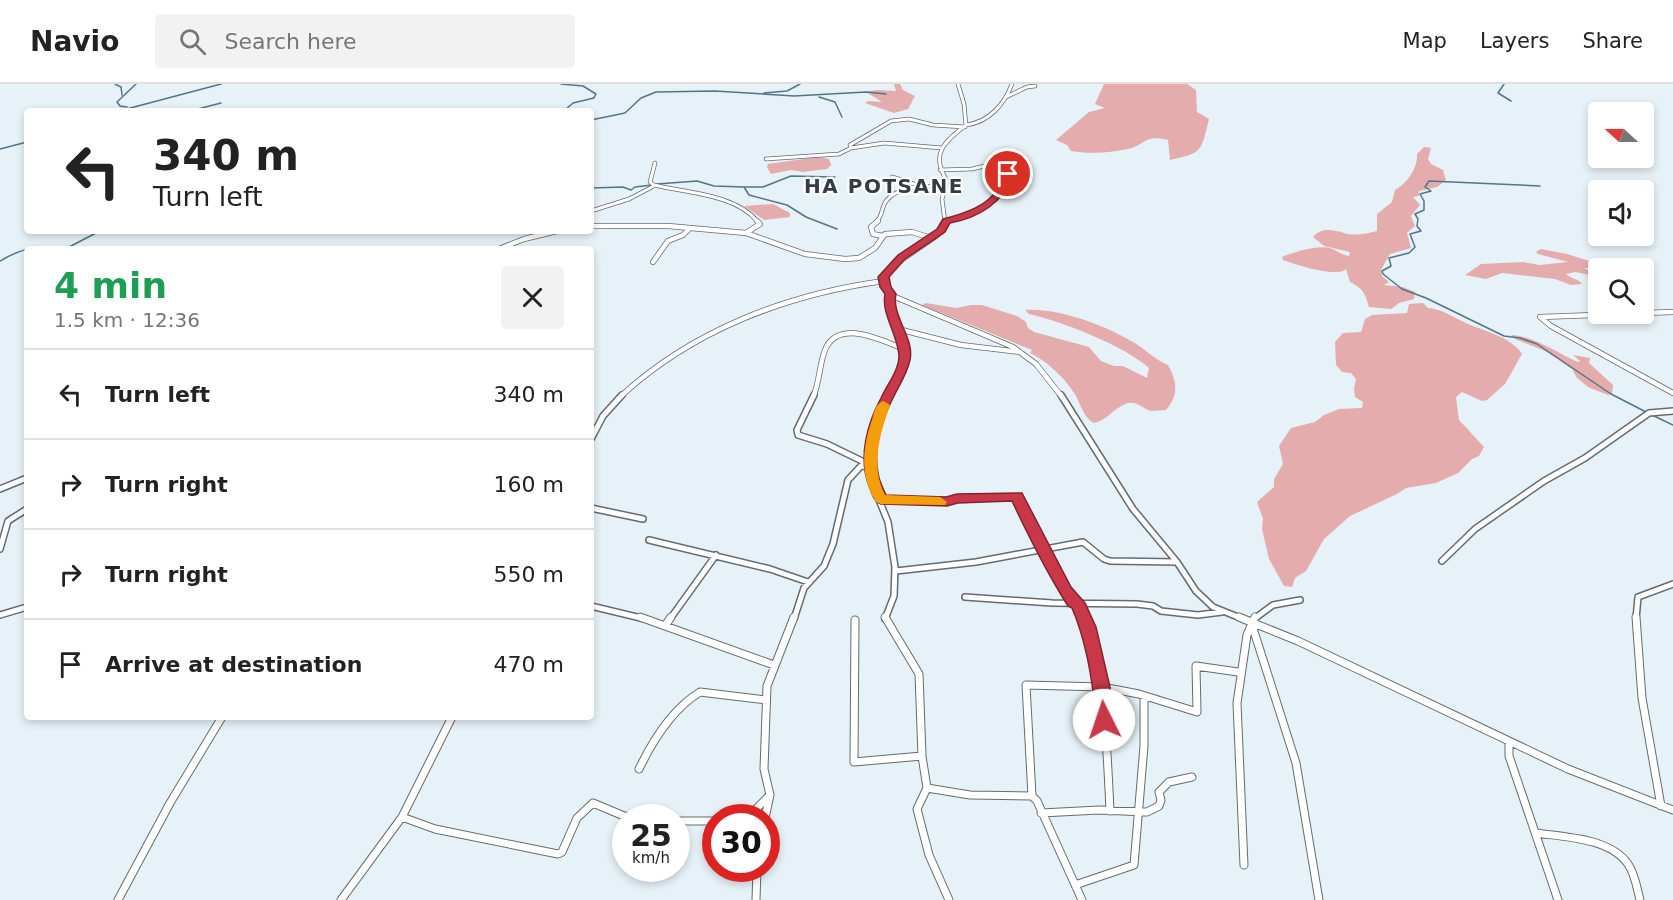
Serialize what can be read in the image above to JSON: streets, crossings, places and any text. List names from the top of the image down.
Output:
{
  "districts": ["HA POTSANE"],
  "north": "left",
  "page": {
    "header": "Navio",
    "search": "Search here",
    "nav": ["Map", "Layers", "Share"],
    "turn": ["340 m", "Turn left"],
    "heading": ["4 min", "1.5 km · 12:36"],
    "list": [
      {
        "name": "Turn left",
        "value": "340 m"
      },
      {
        "name": "Turn right",
        "value": "160 m"
      },
      {
        "name": "Turn right",
        "value": "550 m"
      },
      {
        "name": "Arrive at destination",
        "value": "470 m"
      }
    ],
    "speed": "25 km/h",
    "limit": "30"
  }
}
